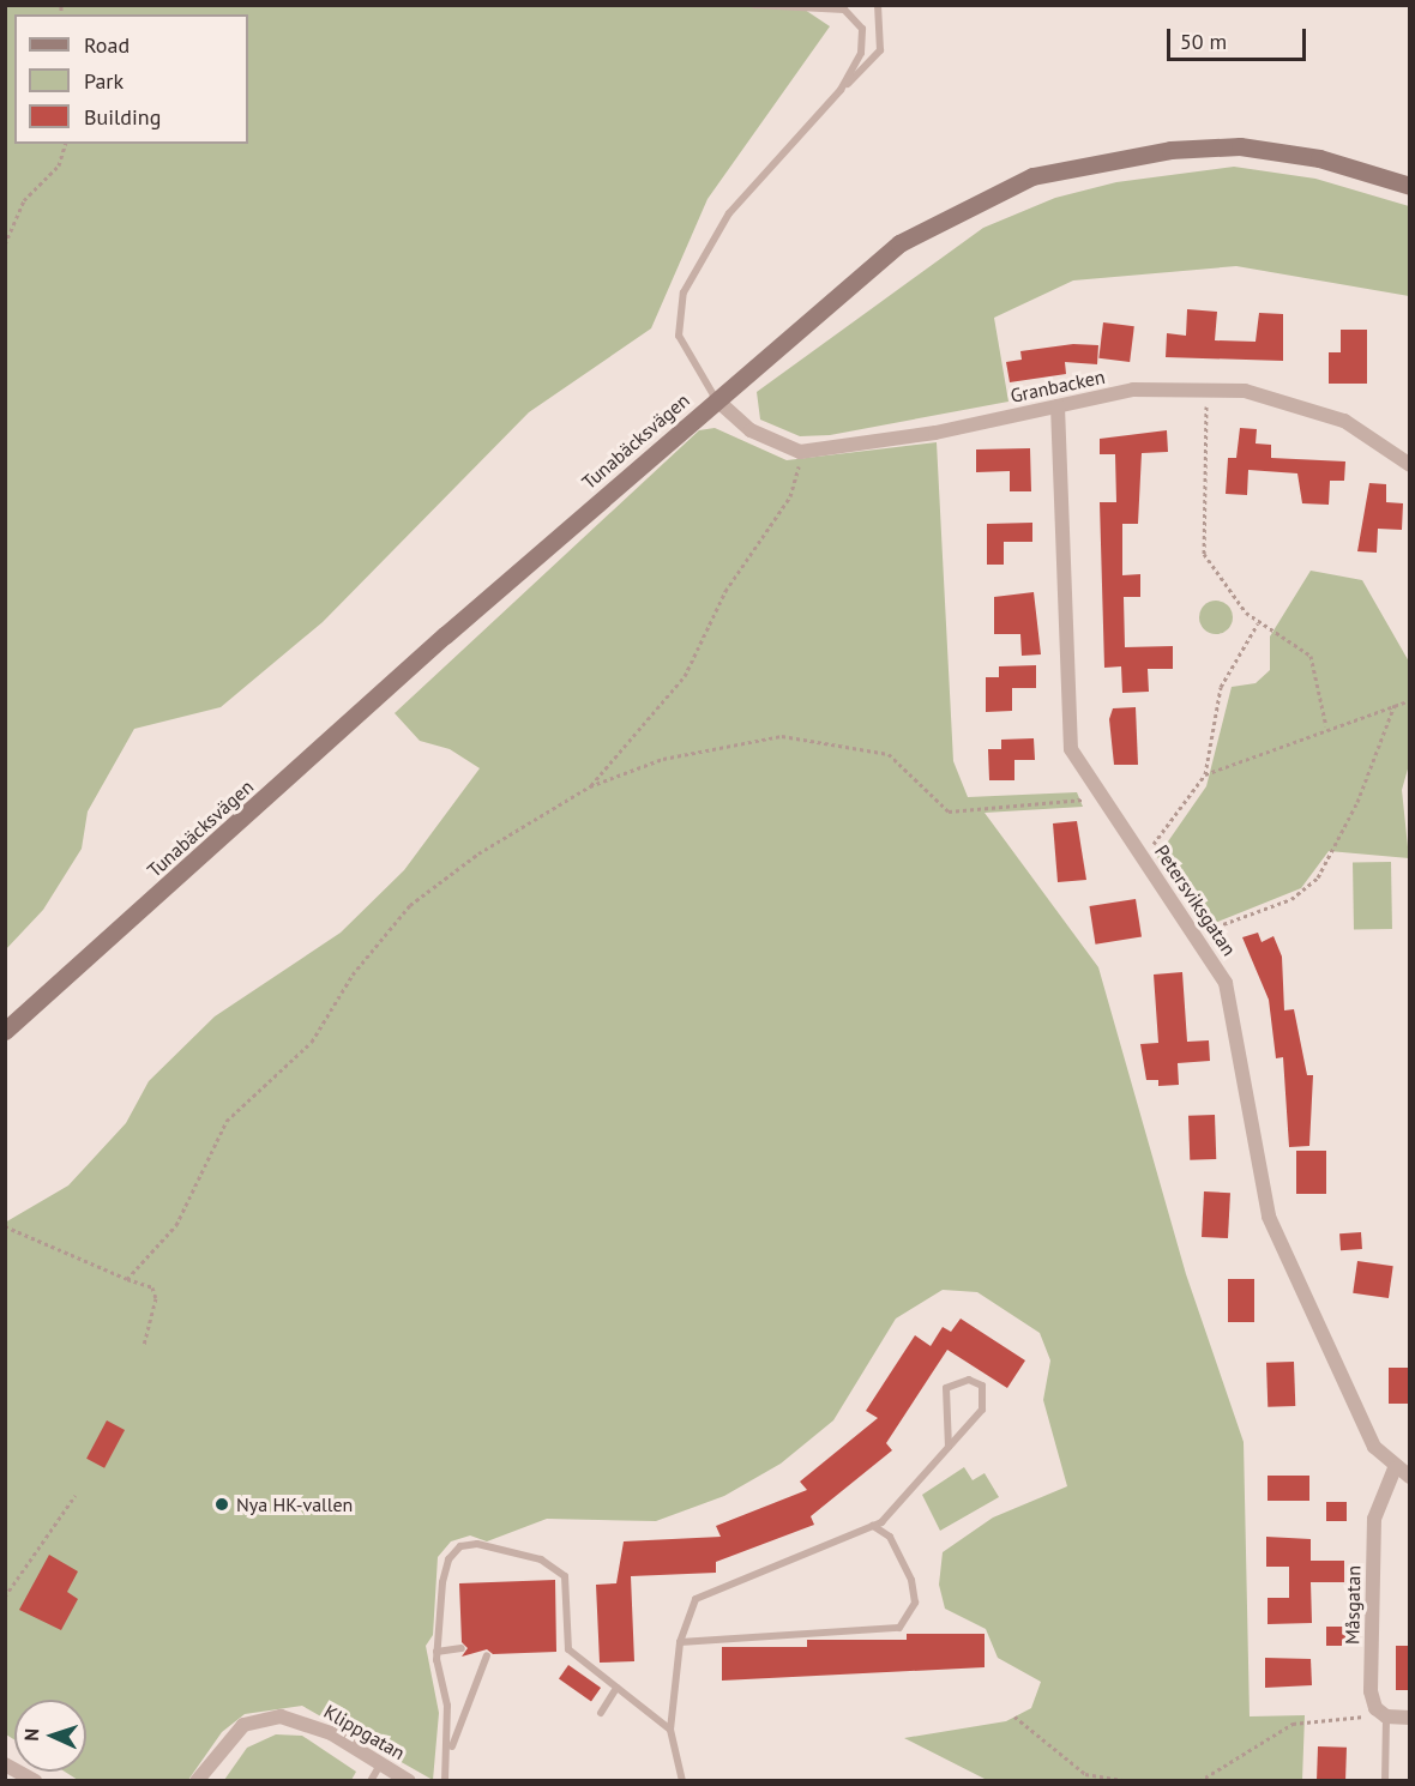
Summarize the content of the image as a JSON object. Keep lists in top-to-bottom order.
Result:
{
  "streets": {
    "street": [
      "Granbacken",
      "Tunabäcksvägen",
      "Petersviksgatan",
      "Måsgatan",
      "Klippgatan"
    ]
  },
  "crossings": [
    ["Granbacken", "Petersviksgatan"],
    ["Petersviksgatan", "Måsgatan"]
  ],
  "places": ["Nya HK-vallen"],
  "legend": ["Road", "Park", "Building"],
  "scale_bar": "50 m",
  "north": "left"
}
